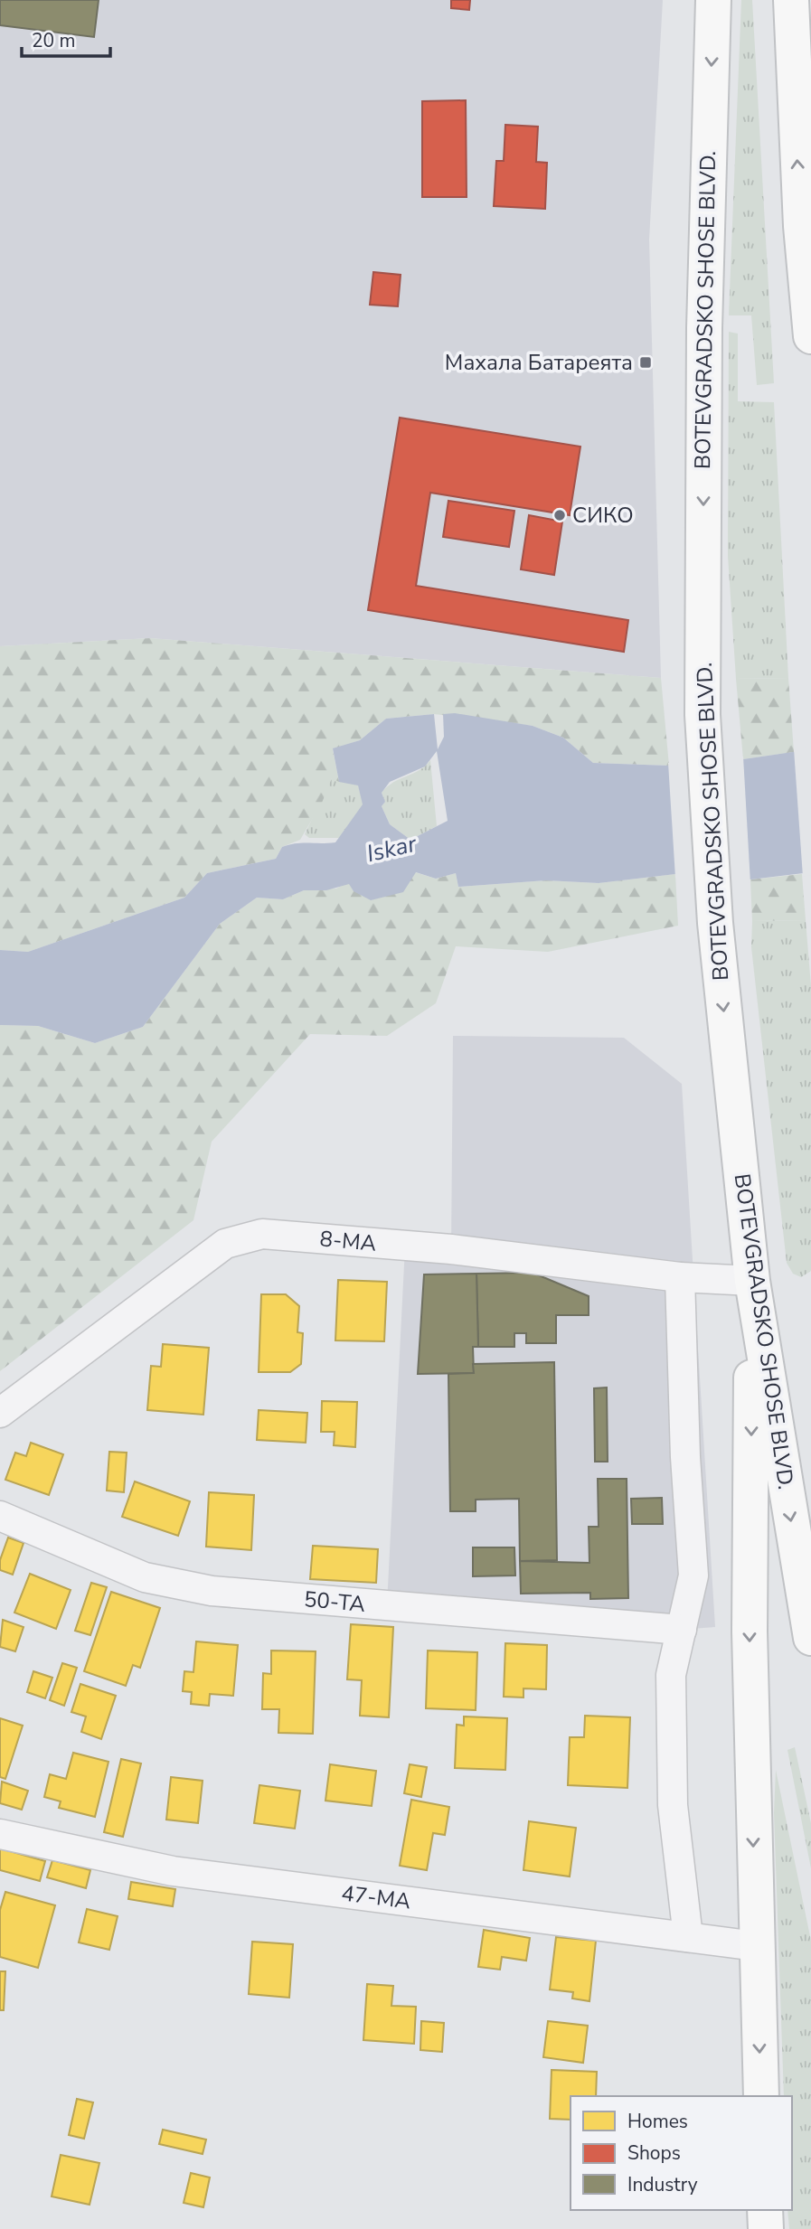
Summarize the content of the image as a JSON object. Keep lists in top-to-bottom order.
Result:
{
  "streets": {
    "main road": ["BOTEVGRADSKO SHOSE BLVD."],
    "street": ["8-МА", "50-ТА", "47-МА"]
  },
  "crossings": [
    ["BOTEVGRADSKO SHOSE BLVD.", "8-МА"]
  ],
  "water": ["Iskar"],
  "places": {
    "transit": ["Махала Батареята"],
    "other": ["СИКО"]
  },
  "legend": ["Homes", "Shops", "Industry"],
  "scale_bar": "20 m"
}
